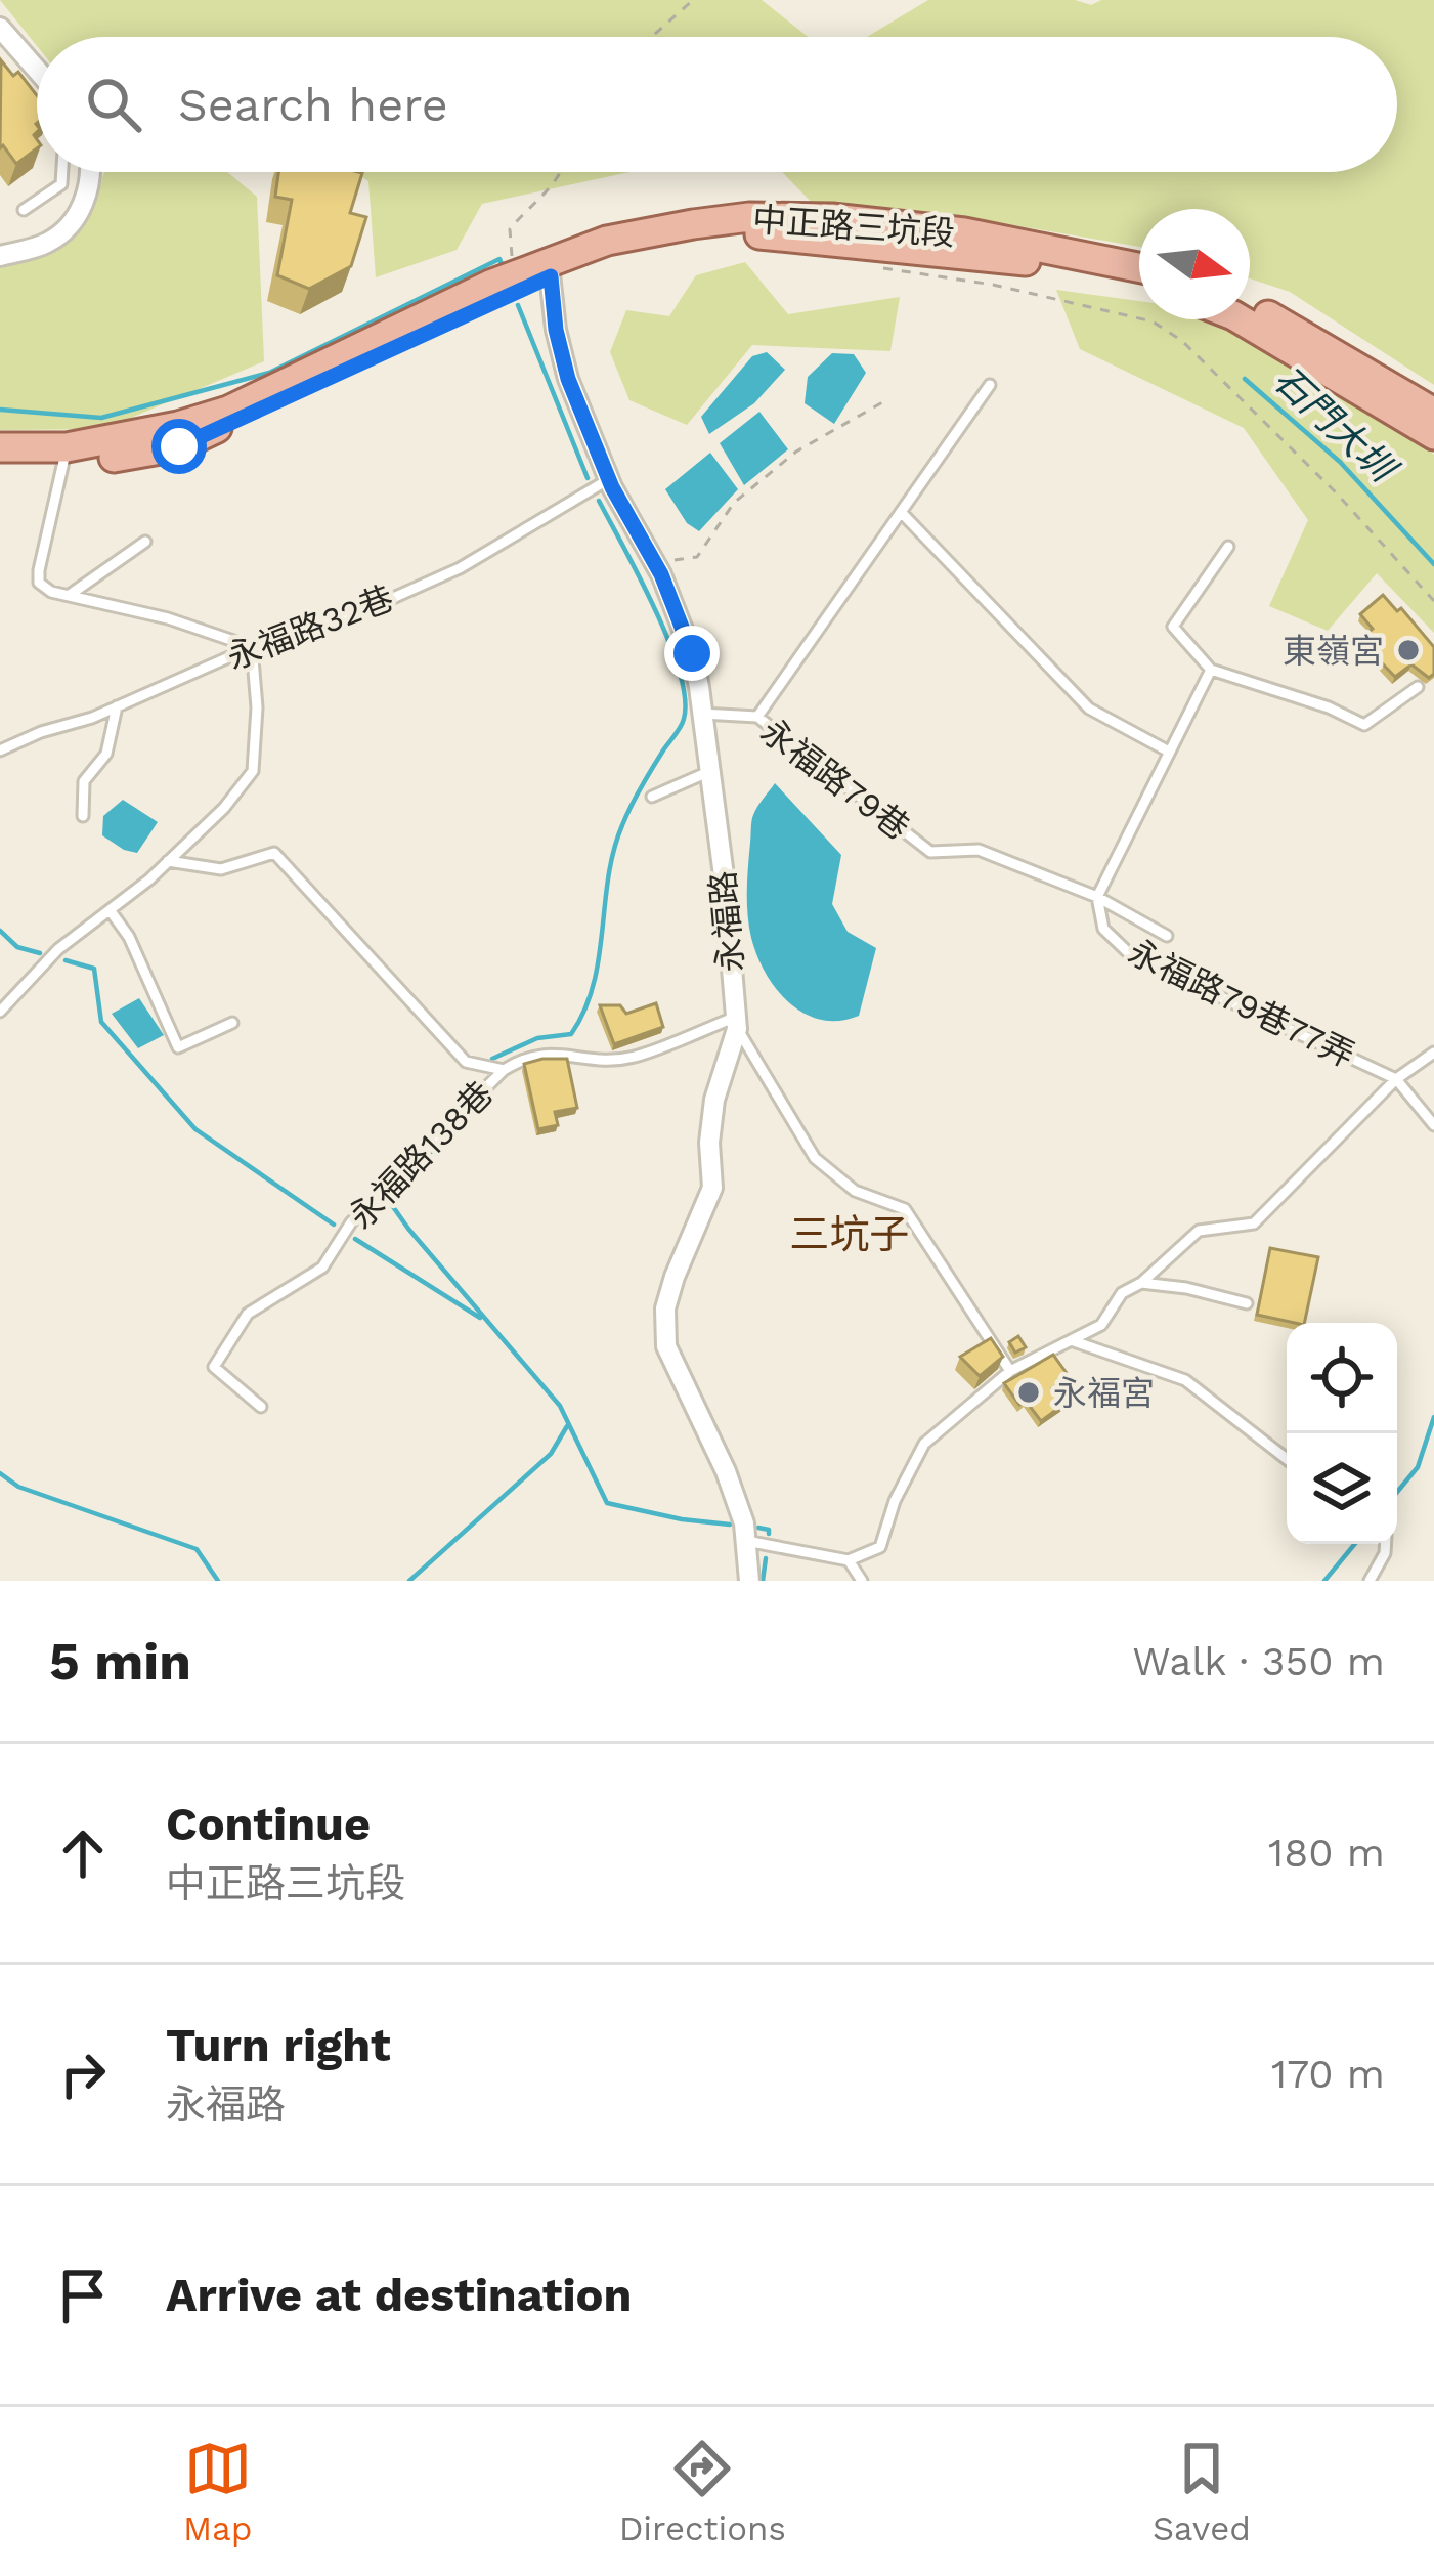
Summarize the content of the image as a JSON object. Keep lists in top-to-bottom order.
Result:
{
  "streets": {
    "main road": ["中正路三坑段"],
    "street": ["永福路"],
    "lane": [
      "永福路32巷",
      "永福路79巷",
      "永福路79巷77弄",
      "永福路138巷"
    ]
  },
  "crossings": [
    ["中正路三坑段", "永福路"],
    ["永福路32巷", "永福路"],
    ["永福路79巷", "永福路"],
    ["永福路79巷", "永福路79巷77弄"],
    ["永福路", "永福路138巷"]
  ],
  "districts": ["三坑子"],
  "water": ["石門大圳"],
  "places": ["東嶺宮", "永福宮"],
  "north": "right",
  "page": {
    "search": "Search here",
    "heading": ["5 min", "Walk · 350 m"],
    "list": [
      ["Continue", "中正路三坑段", "180 m"],
      ["Turn right", "永福路", "170 m"],
      "Arrive at destination"
    ],
    "nav": ["Map", "Directions", "Saved"]
  }
}
